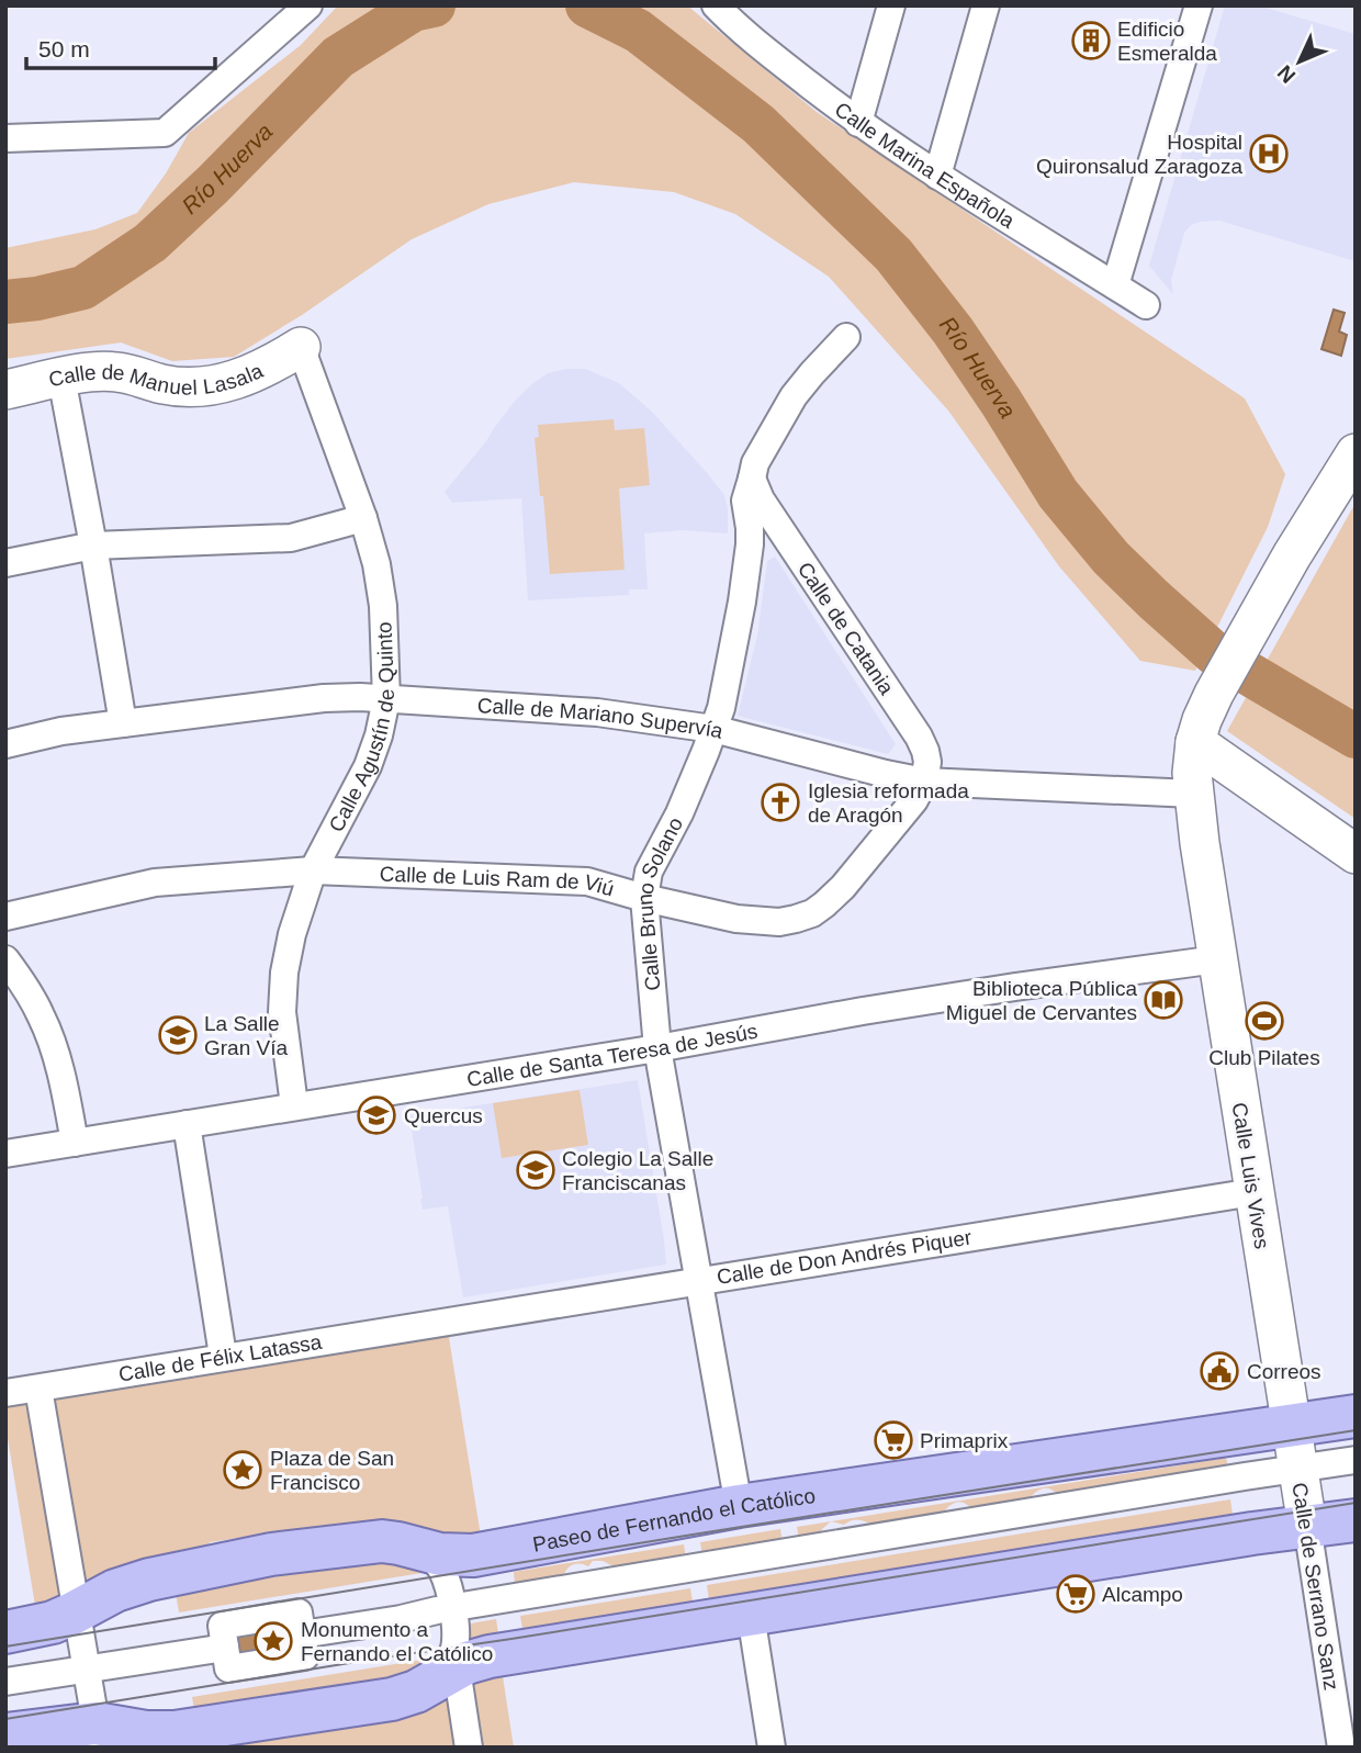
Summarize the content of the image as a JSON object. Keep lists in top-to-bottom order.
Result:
{
  "streets": {
    "main road": [
      "Calle de Manuel Lasala",
      "Calle Luis Vives",
      "Paseo de Fernando el Católico",
      "Calle de Serrano Sanz"
    ],
    "street": [
      "Calle Marina Española",
      "Calle de Catania",
      "Calle de Mariano Supervía",
      "Calle Agustín de Quinto",
      "Calle de Luis Ram de Viú",
      "Calle Bruno Solano",
      "Calle de Santa Teresa de Jesús",
      "Calle de Don Andrés Piquer",
      "Calle de Félix Latassa"
    ]
  },
  "crossings": [
    ["Calle de Manuel Lasala", "Calle Agustín de Quinto"],
    ["Calle de Catania", "Calle de Mariano Supervía"],
    ["Calle de Catania", "Calle de Luis Ram de Viú"],
    ["Calle de Catania", "Calle Bruno Solano"],
    ["Calle de Mariano Supervía", "Calle Agustín de Quinto"],
    ["Calle de Mariano Supervía", "Calle de Luis Ram de Viú"],
    ["Calle de Mariano Supervía", "Calle Bruno Solano"],
    ["Calle de Mariano Supervía", "Calle Luis Vives"],
    ["Calle Agustín de Quinto", "Calle de Luis Ram de Viú"],
    ["Calle Agustín de Quinto", "Calle de Santa Teresa de Jesús"],
    ["Calle de Luis Ram de Viú", "Calle Bruno Solano"],
    ["Calle Bruno Solano", "Calle de Santa Teresa de Jesús"],
    ["Calle Bruno Solano", "Calle de Don Andrés Piquer"],
    ["Calle Bruno Solano", "Paseo de Fernando el Católico"],
    ["Calle de Santa Teresa de Jesús", "Calle Luis Vives"],
    ["Calle Luis Vives", "Calle de Don Andrés Piquer"],
    ["Calle Luis Vives", "Paseo de Fernando el Católico"],
    ["Calle Luis Vives", "Calle de Serrano Sanz"],
    ["Calle de Don Andrés Piquer", "Calle de Félix Latassa"],
    ["Paseo de Fernando el Católico", "Calle de Serrano Sanz"]
  ],
  "water": ["Río Huerva"],
  "places": {
    "building": ["Edificio Esmeralda"],
    "hospital": ["Hospital Quironsalud Zaragoza"],
    "church": ["Iglesia reformada de Aragón"],
    "library": ["Biblioteca Pública Miguel de Cervantes"],
    "sports": ["Club Pilates"],
    "school or university": ["La Salle Gran Vía", "Quercus", "Colegio La Salle Franciscanas"],
    "public building": ["Correos"],
    "supermarket": ["Primaprix", "Alcampo"],
    "place": ["Plaza de San Francisco", "Monumento a Fernando el Católico"]
  },
  "scale_bar": "50 m",
  "north": "bottom left"
}
